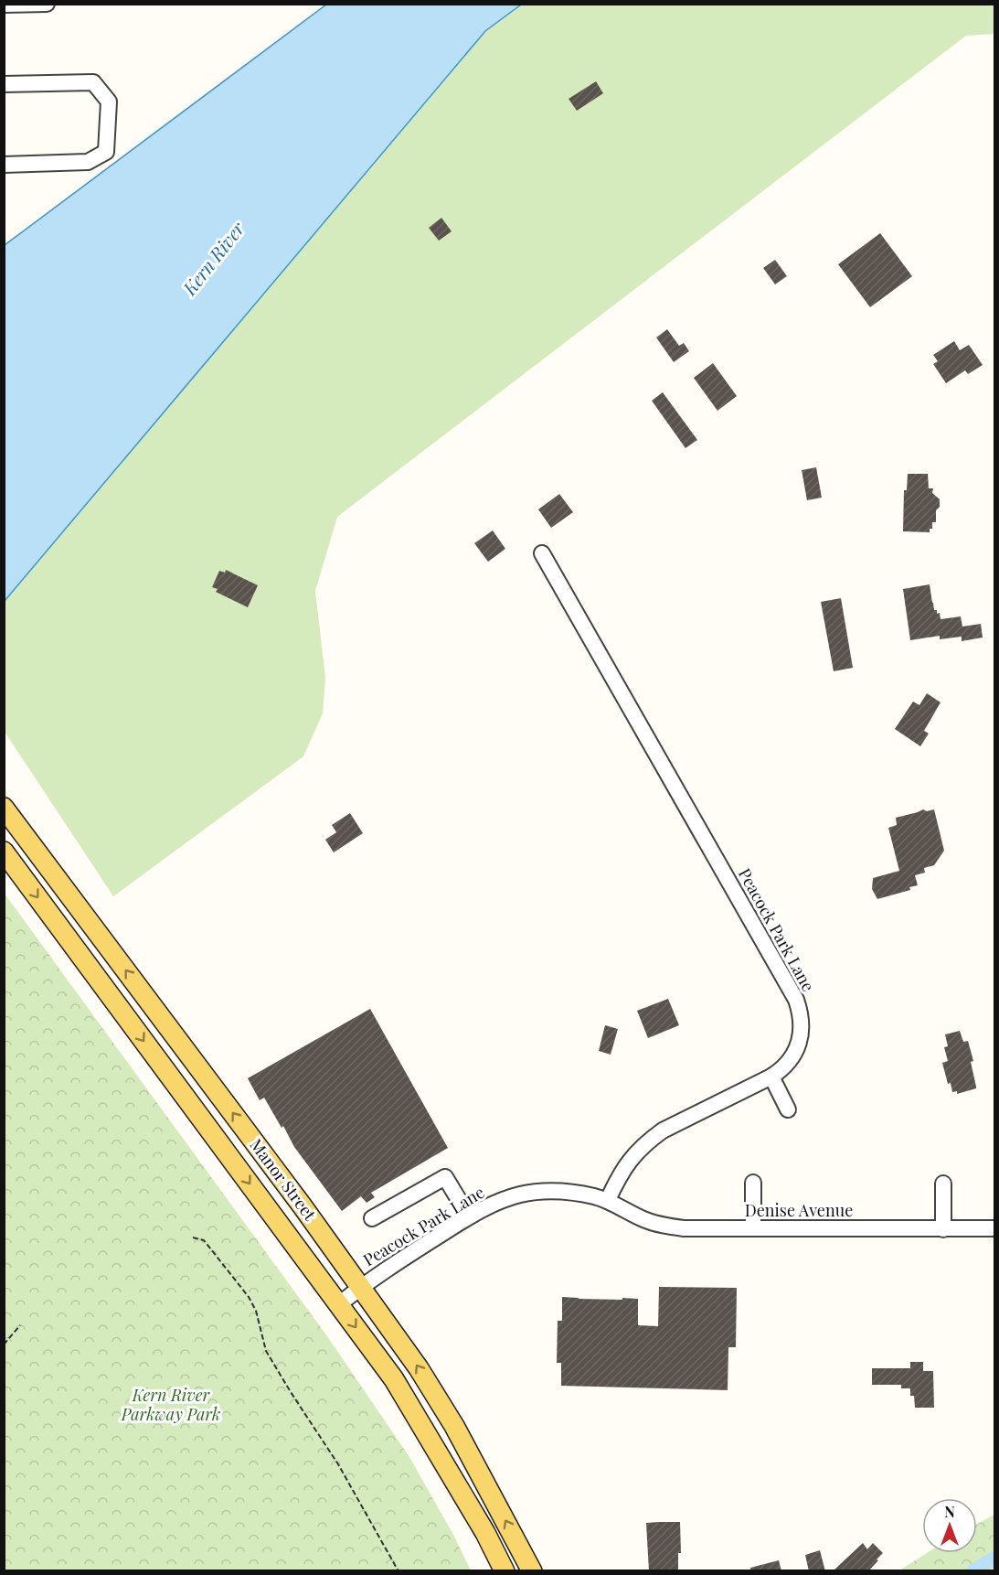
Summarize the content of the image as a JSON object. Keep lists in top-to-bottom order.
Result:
{
  "streets": {
    "main road": ["Manor Street"],
    "street": ["Peacock Park Lane", "Denise Avenue"]
  },
  "crossings": [
    ["Peacock Park Lane", "Manor Street"],
    ["Peacock Park Lane", "Denise Avenue"]
  ],
  "water": ["Kern River"],
  "parks": ["Kern River Parkway Park"],
  "north": "top"
}
